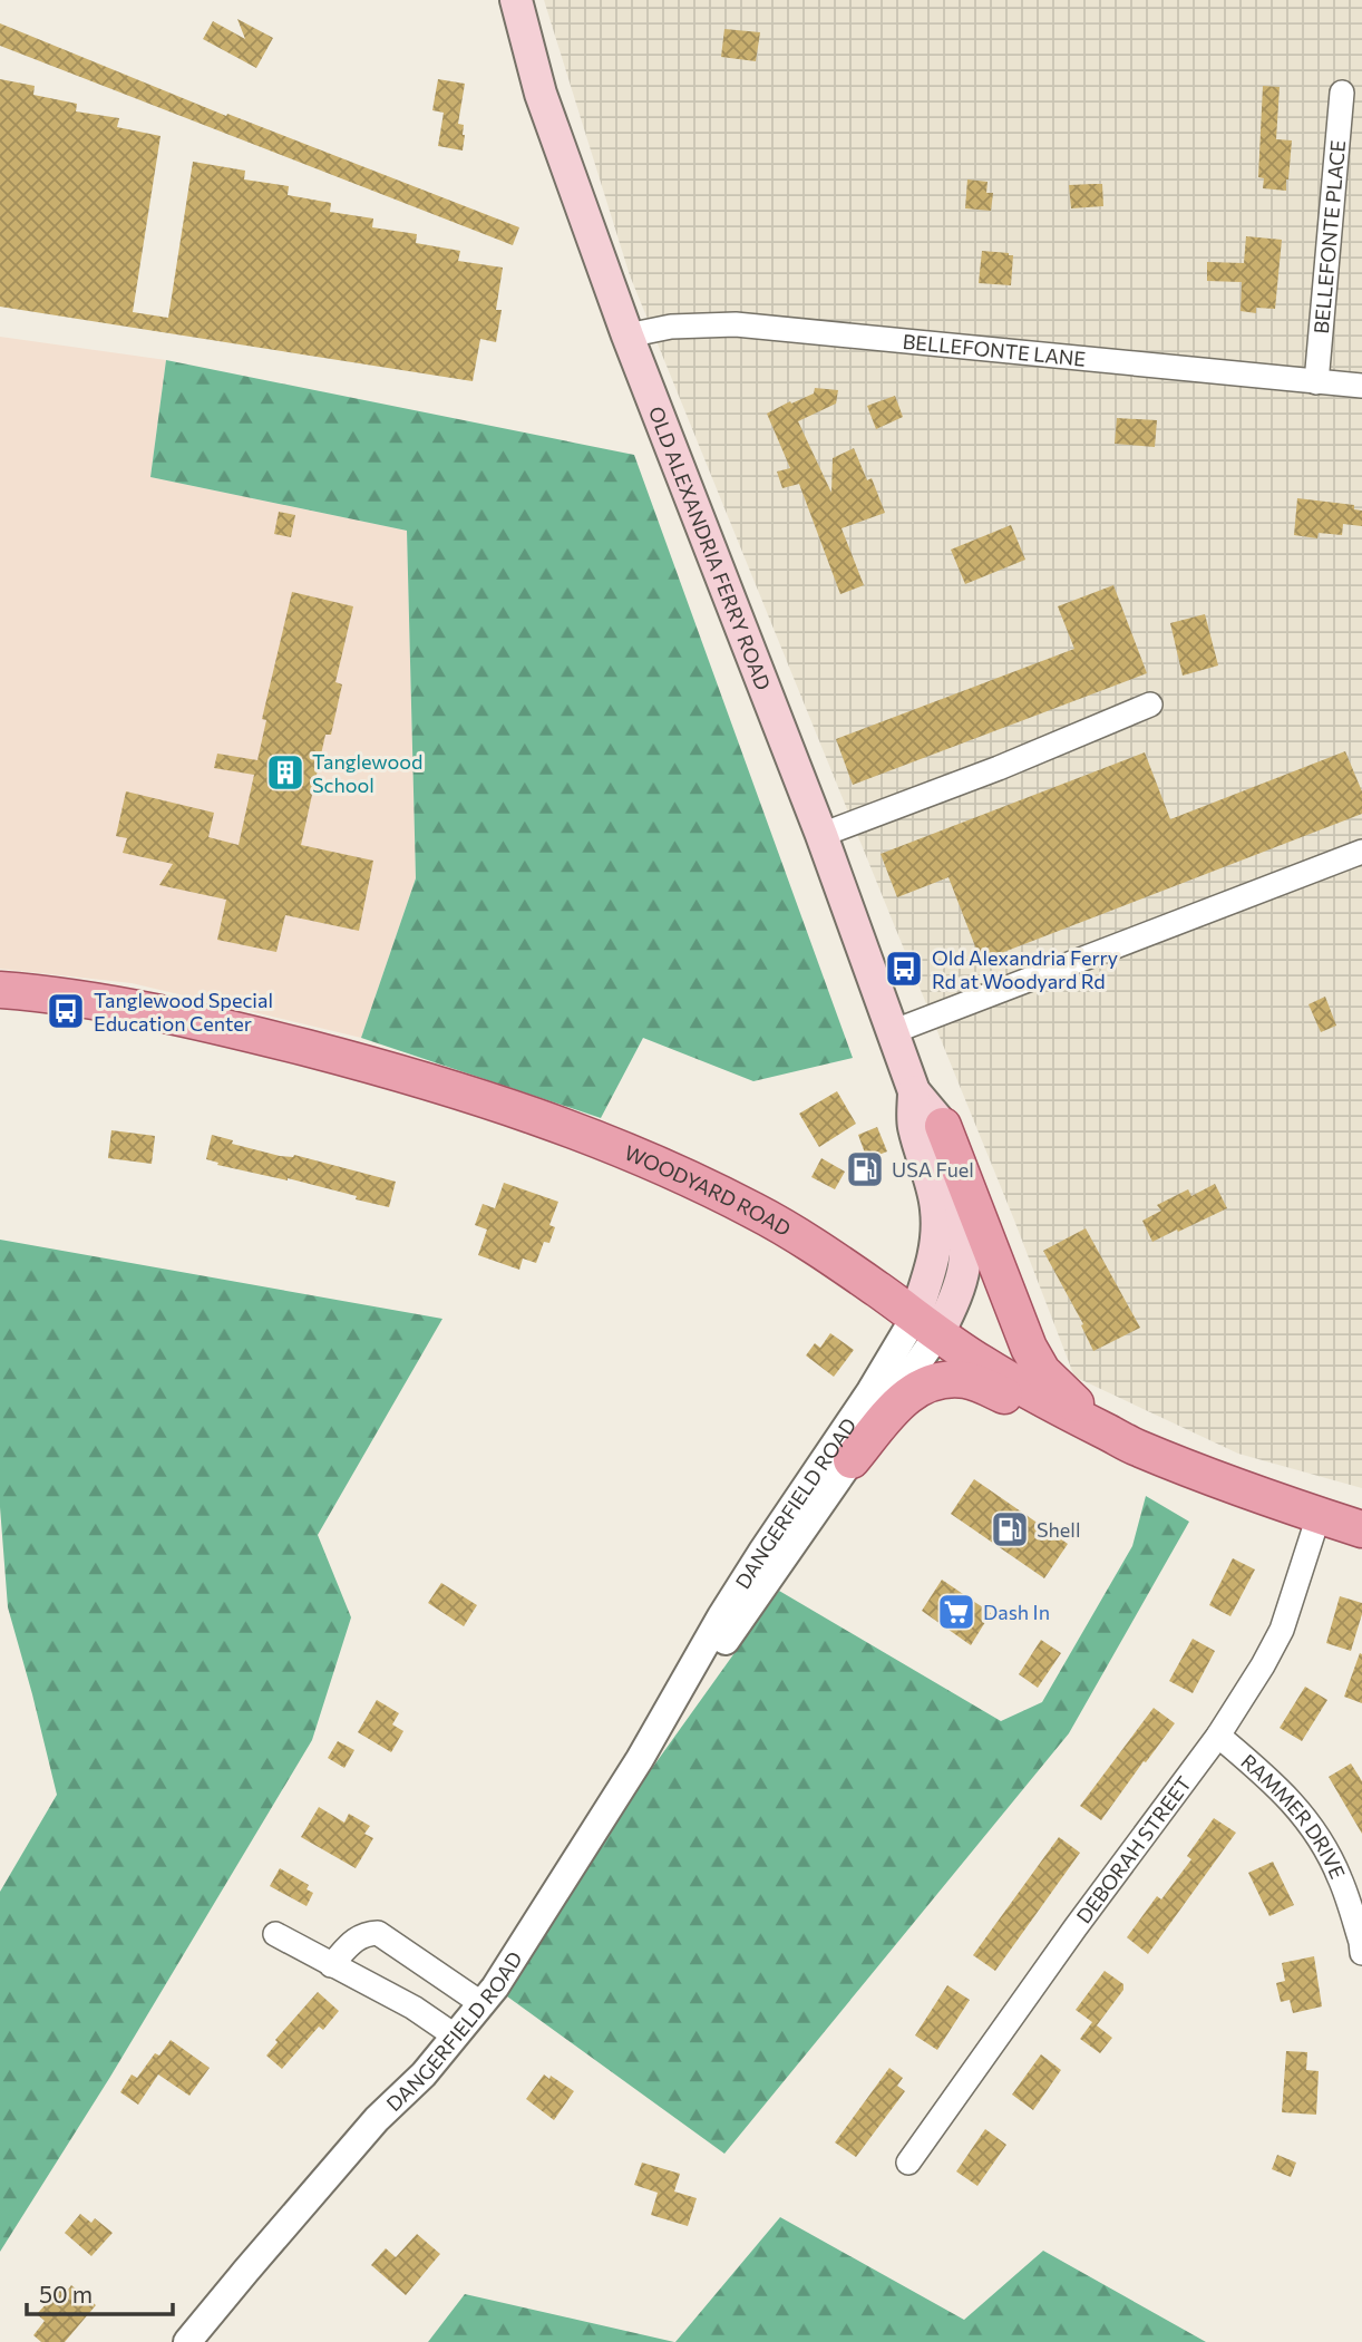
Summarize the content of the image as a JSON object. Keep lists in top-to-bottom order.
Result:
{
  "streets": {
    "main road": ["OLD ALEXANDRIA FERRY ROAD", "WOODYARD ROAD"],
    "street": [
      "BELLEFONTE PLACE",
      "BELLEFONTE LANE",
      "DANGERFIELD ROAD",
      "RAMMER DRIVE",
      "DEBORAH STREET"
    ]
  },
  "crossings": [
    ["BELLEFONTE PLACE", "BELLEFONTE LANE"],
    ["BELLEFONTE LANE", "OLD ALEXANDRIA FERRY ROAD"],
    ["OLD ALEXANDRIA FERRY ROAD", "WOODYARD ROAD"],
    ["OLD ALEXANDRIA FERRY ROAD", "DANGERFIELD ROAD"],
    ["WOODYARD ROAD", "DANGERFIELD ROAD"],
    ["WOODYARD ROAD", "DEBORAH STREET"],
    ["RAMMER DRIVE", "DEBORAH STREET"]
  ],
  "places": {
    "building": ["Tanglewood School"],
    "bus stop": ["Old Alexandria Ferry Rd at Woodyard Rd", "Tanglewood Special Education Center"],
    "fuel station": ["USA Fuel", "Shell"],
    "supermarket": ["Dash In"]
  },
  "scale_bar": "50 m"
}
